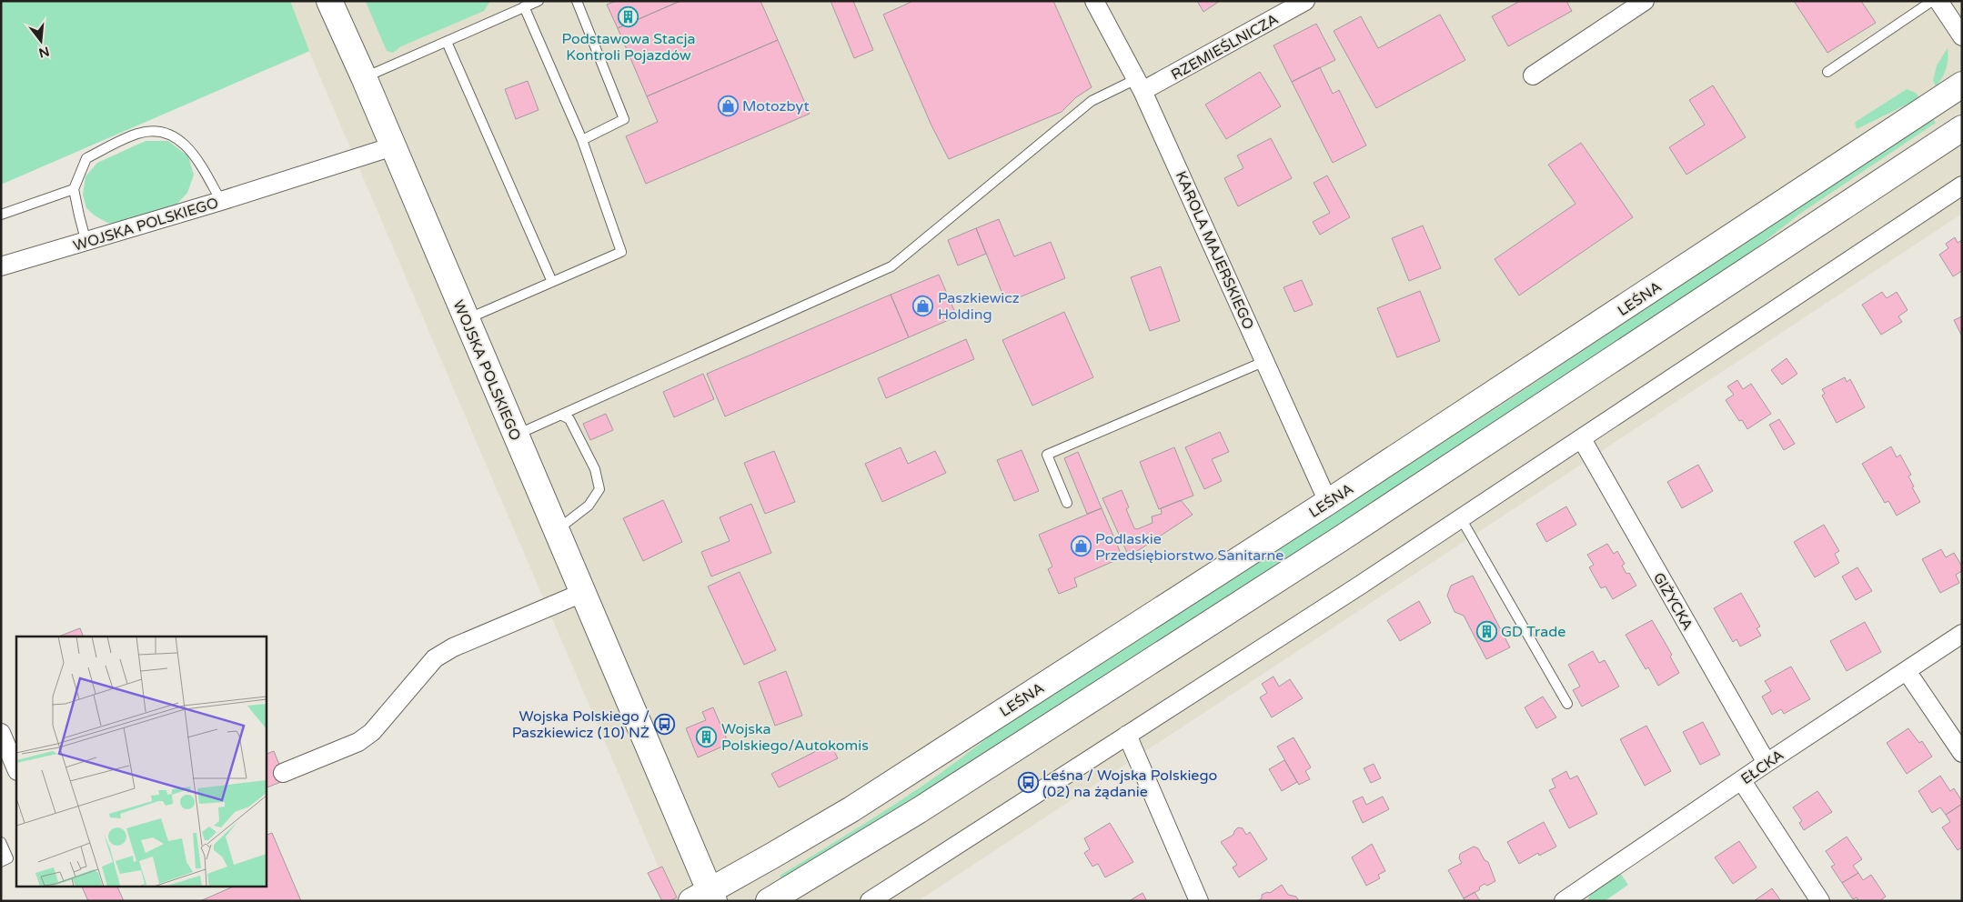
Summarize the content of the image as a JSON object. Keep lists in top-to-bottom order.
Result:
{
  "streets": {
    "main road": ["WOJSKA POLSKIEGO", "LEŚNA"],
    "street": [
      "RZEMIEŚLNICZA",
      "KAROLA MAJERSKIEGO",
      "GIŻYCKA",
      "EŁCKA"
    ]
  },
  "crossings": [
    ["RZEMIEŚLNICZA", "KAROLA MAJERSKIEGO"],
    ["WOJSKA POLSKIEGO", "LEŚNA"],
    ["KAROLA MAJERSKIEGO", "LEŚNA"],
    ["GIŻYCKA", "EŁCKA"]
  ],
  "places": {
    "building": ["Podstawowa Stacja Kontroli Pojazdów", "GD Trade", "Wojska Polskiego/Autokomis"],
    "shop": ["Motozbyt", "Paszkiewicz Holding", "Podlaskie Przedsiębiorstwo Sanitarne"],
    "bus stop": ["Wojska Polskiego / Paszkiewicz (10) NŻ", "Leśna / Wojska Polskiego (02) na żądanie"]
  },
  "north": "bottom"
}
